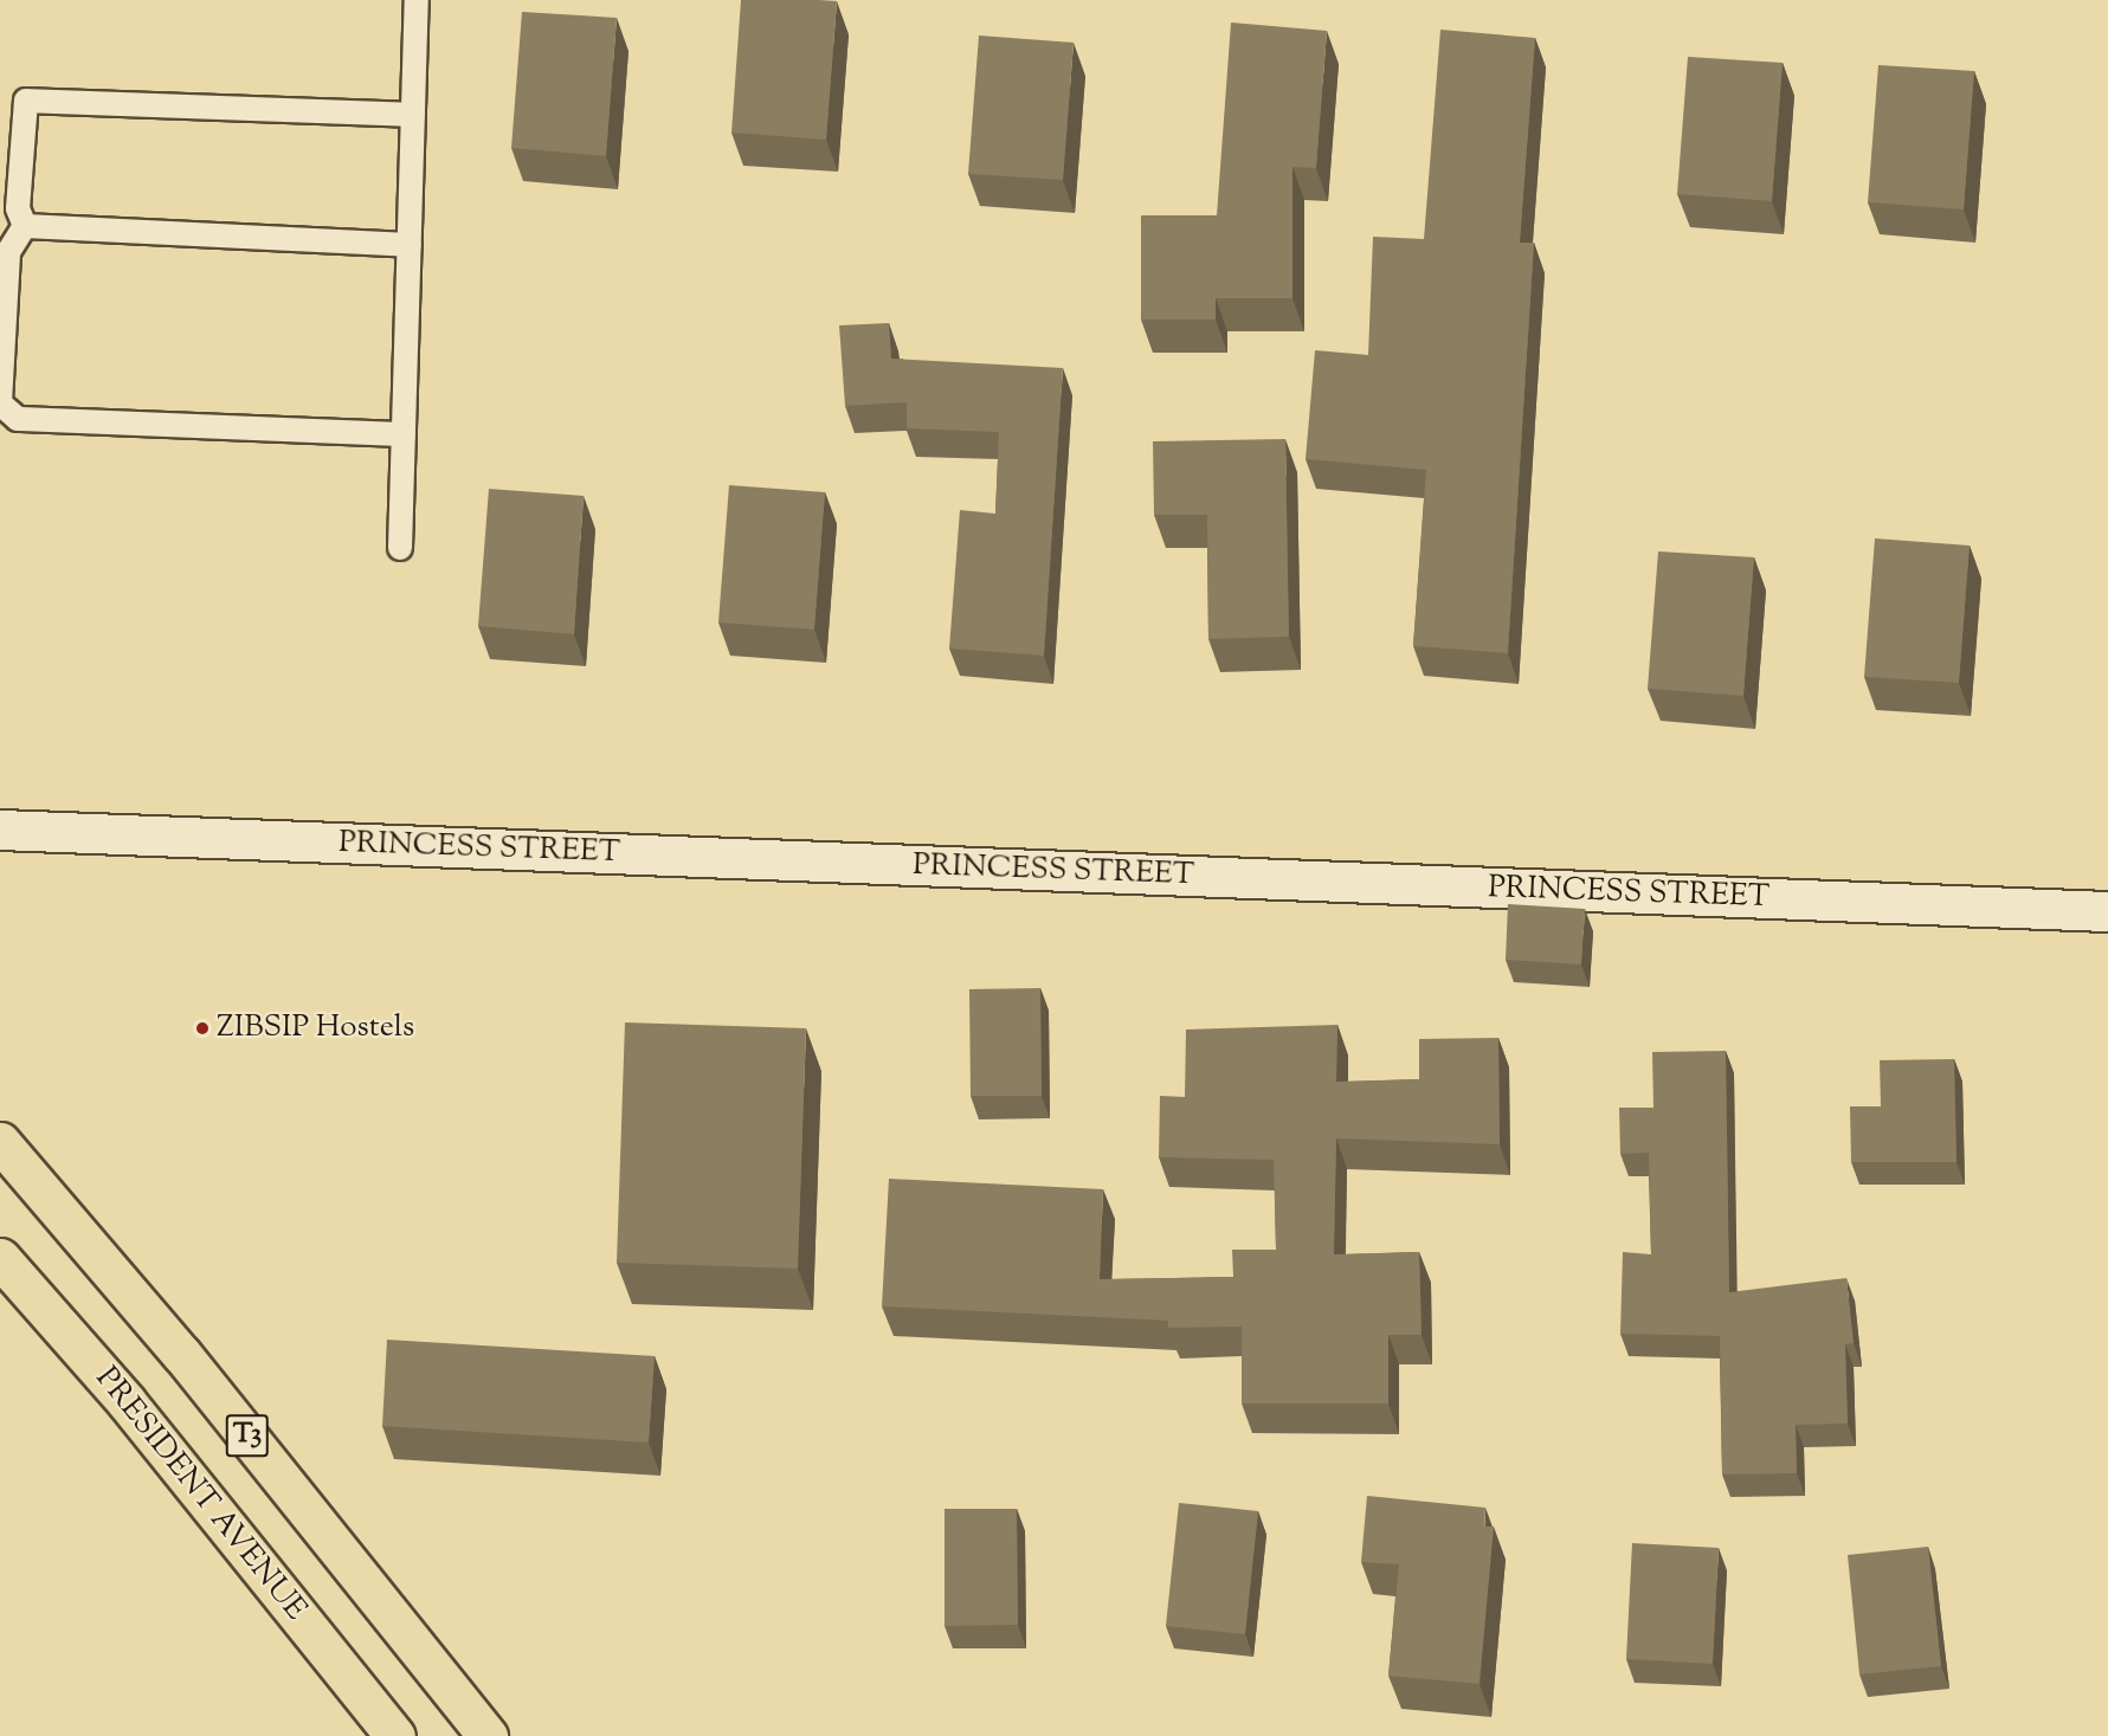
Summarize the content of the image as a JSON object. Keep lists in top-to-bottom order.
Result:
{
  "streets": {
    "highway": ["T3", "PRESIDENT AVENUE"],
    "street": ["PRINCESS STREET"]
  },
  "places": ["ZIBSIP Hostels"]
}
